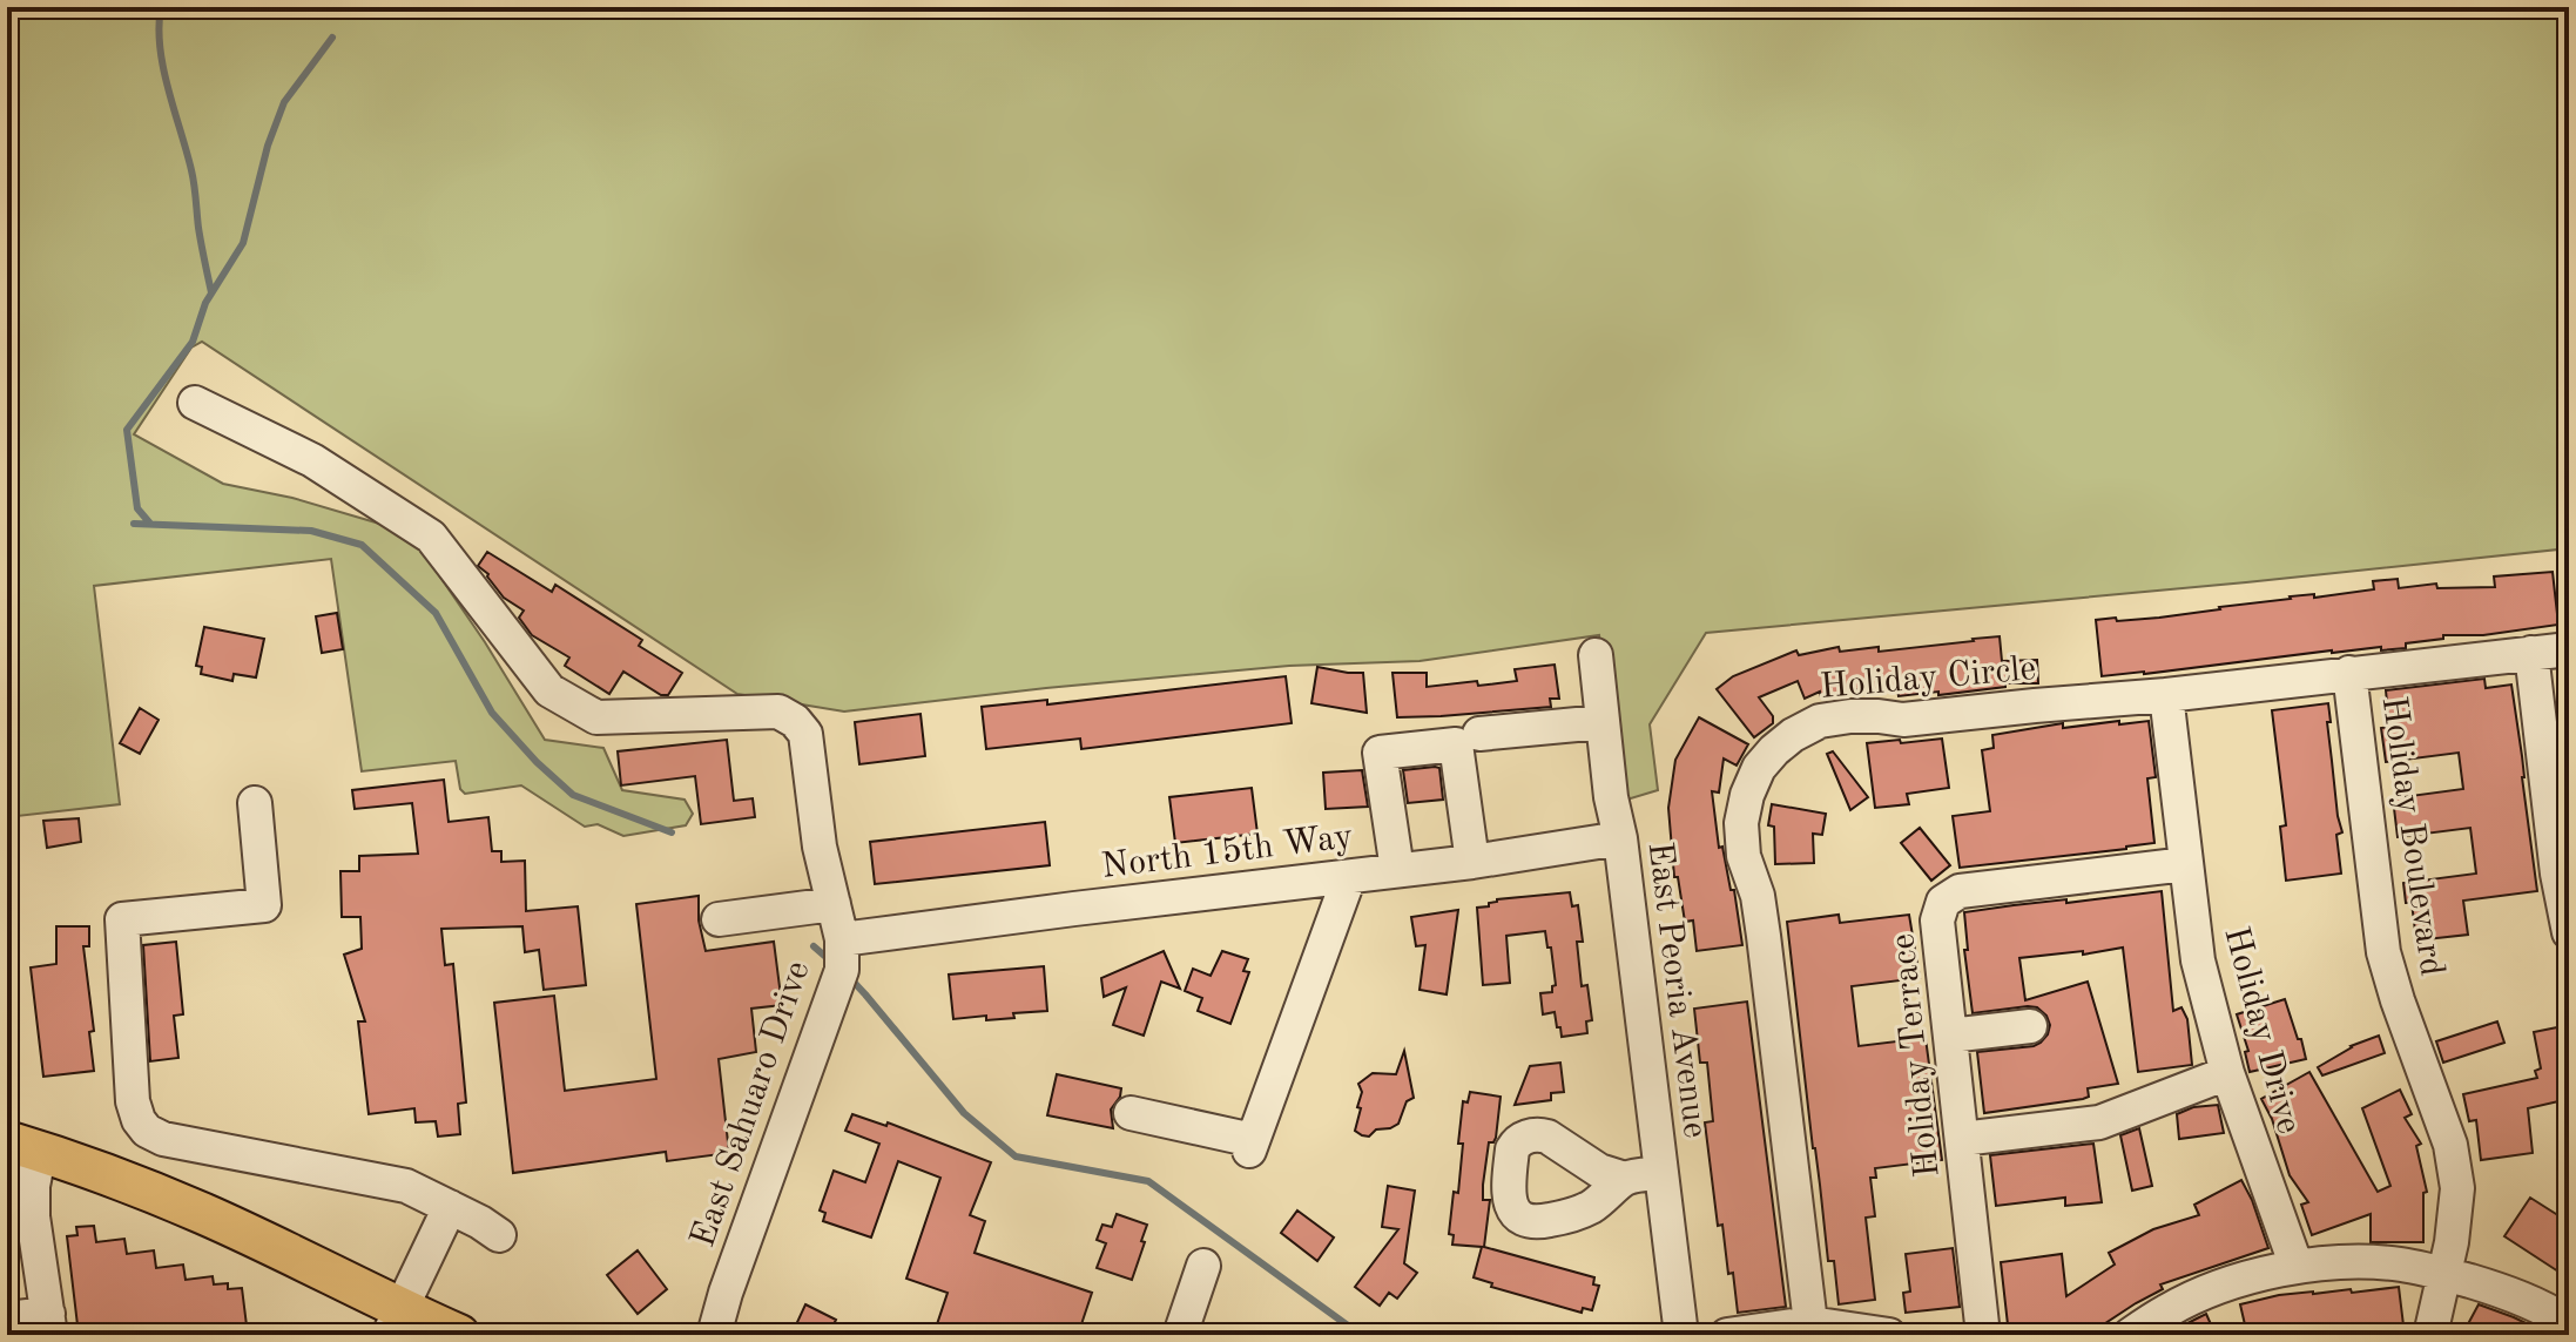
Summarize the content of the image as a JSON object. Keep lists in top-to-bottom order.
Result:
{
  "streets": {
    "street": [
      "Holiday Circle",
      "Holiday Boulevard",
      "North 15th Way",
      "East Peoria Avenue",
      "Holiday Drive",
      "Holiday Terrace",
      "East Sahuaro Drive"
    ]
  },
  "crossings": [
    ["Holiday Circle", "Holiday Boulevard"],
    ["Holiday Circle", "Holiday Drive"],
    ["North 15th Way", "East Peoria Avenue"],
    ["North 15th Way", "East Sahuaro Drive"],
    ["Holiday Drive", "Holiday Terrace"]
  ]
}
